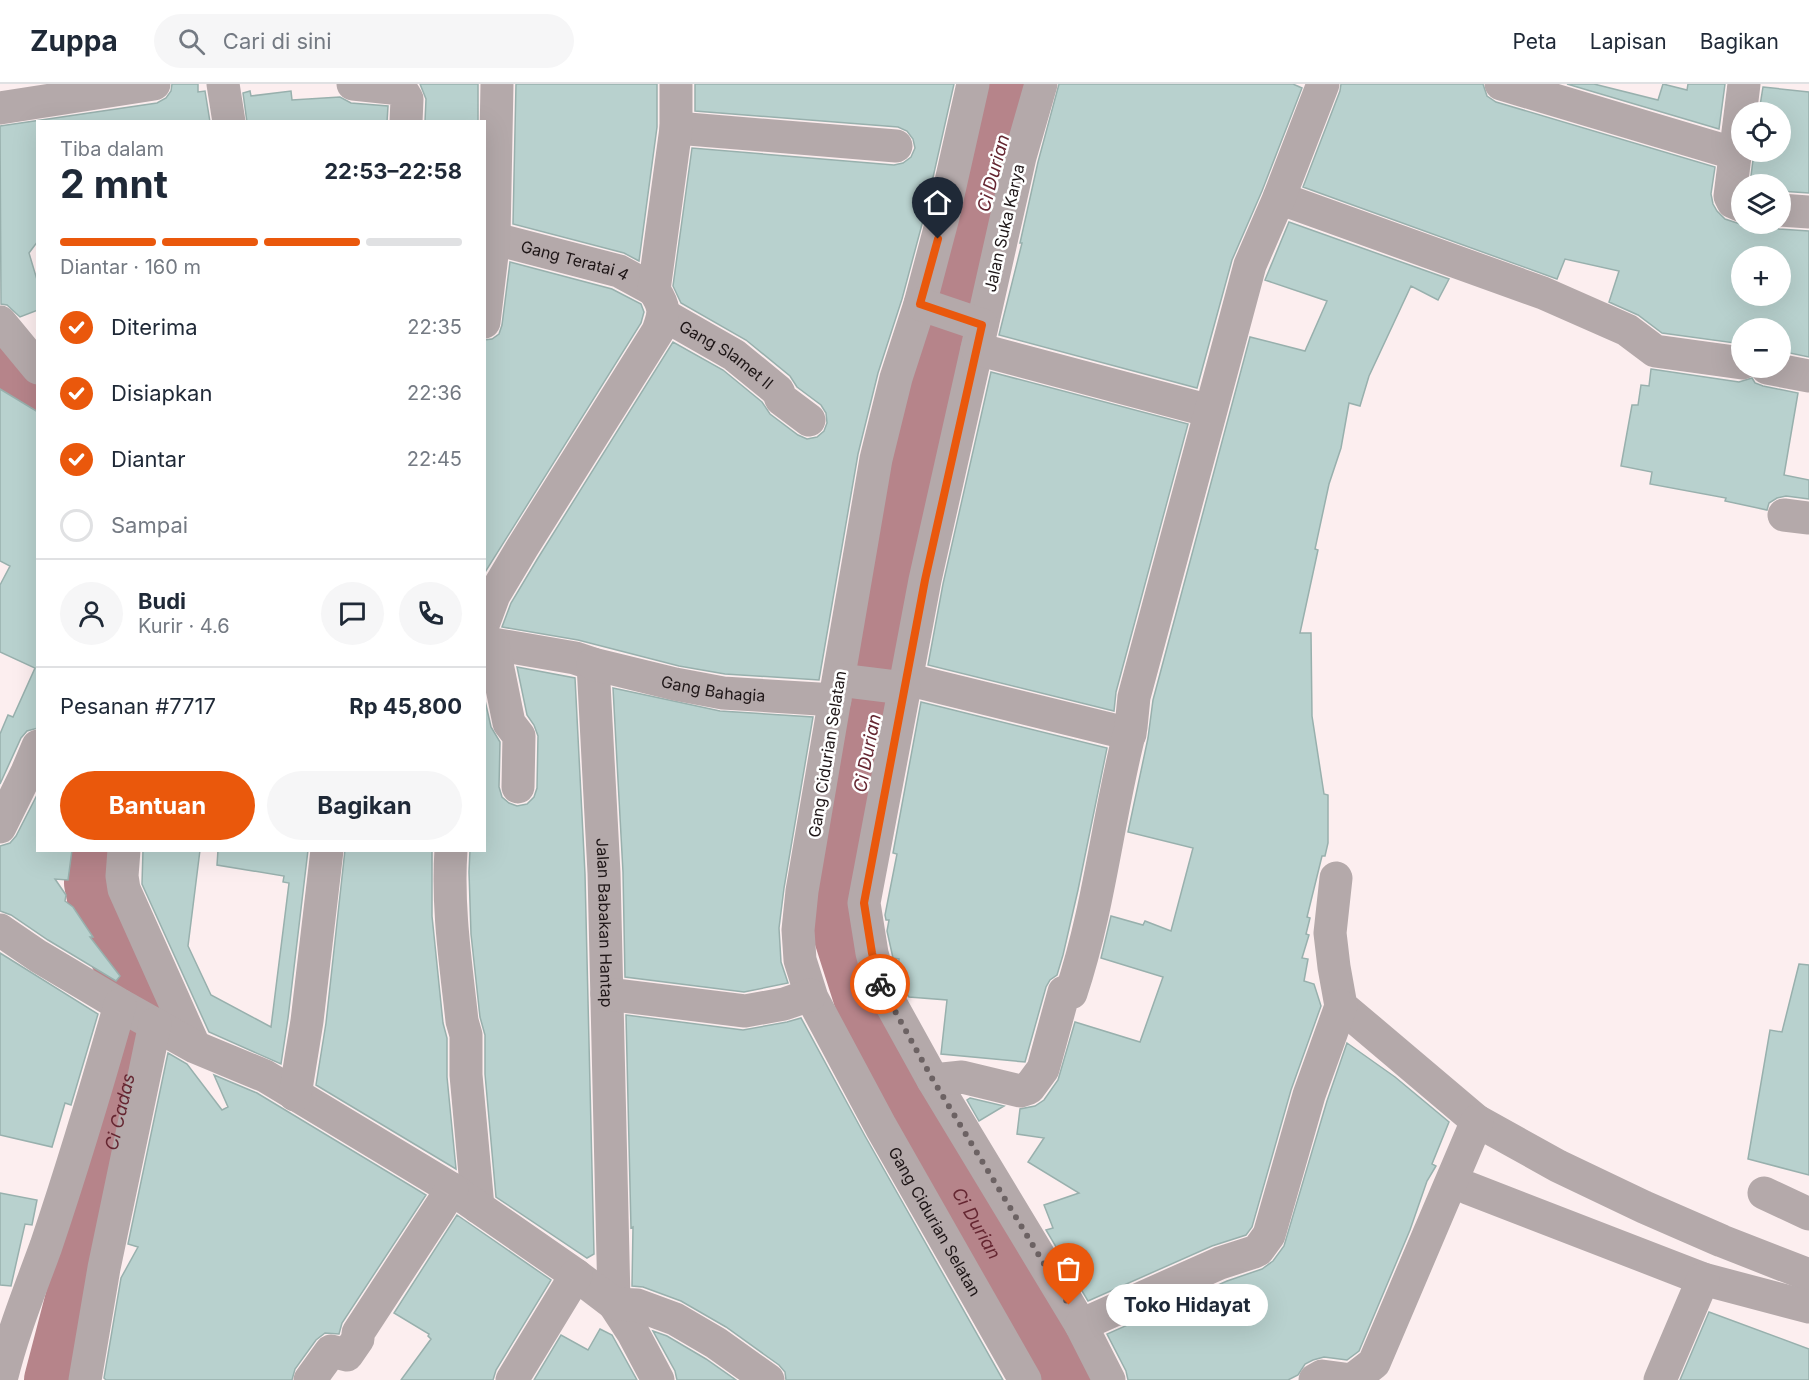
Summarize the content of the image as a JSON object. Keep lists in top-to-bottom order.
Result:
{
  "streets": {
    "street": [
      "Jalan Suka Karya",
      "Gang Teratai 4",
      "Gang Slamet II",
      "Gang Bahagia",
      "Gang Cidurian Selatan",
      "Jalan Babakan Hantap"
    ]
  },
  "crossings": [
    ["Jalan Suka Karya", "Gang Bahagia"],
    ["Gang Teratai 4", "Gang Slamet II"],
    ["Gang Bahagia", "Gang Cidurian Selatan"],
    ["Gang Bahagia", "Jalan Babakan Hantap"]
  ],
  "water": ["Ci Durian", "Ci Cadas"],
  "places": ["Toko Hidayat"],
  "page": {
    "header": "Zuppa",
    "search": "Cari di sini",
    "nav": ["Peta", "Lapisan", "Bagikan"],
    "map_buttons": ["+", "−"],
    "heading": ["2 mnt", "Tiba dalam", "22:53–22:58"],
    "panel": [
      "Budi",
      "Kurir · 4.6",
      "Pesanan #7717",
      "Rp 45,800"
    ],
    "bar": "Diantar · 160 m",
    "list": [
      ["Diterima", "22:35"],
      ["Disiapkan", "22:36"],
      ["Diantar", "22:45"],
      "Sampai"
    ],
    "buttons": ["Bantuan", "Bagikan"],
    "bubble": "Toko Hidayat"
  }
}
